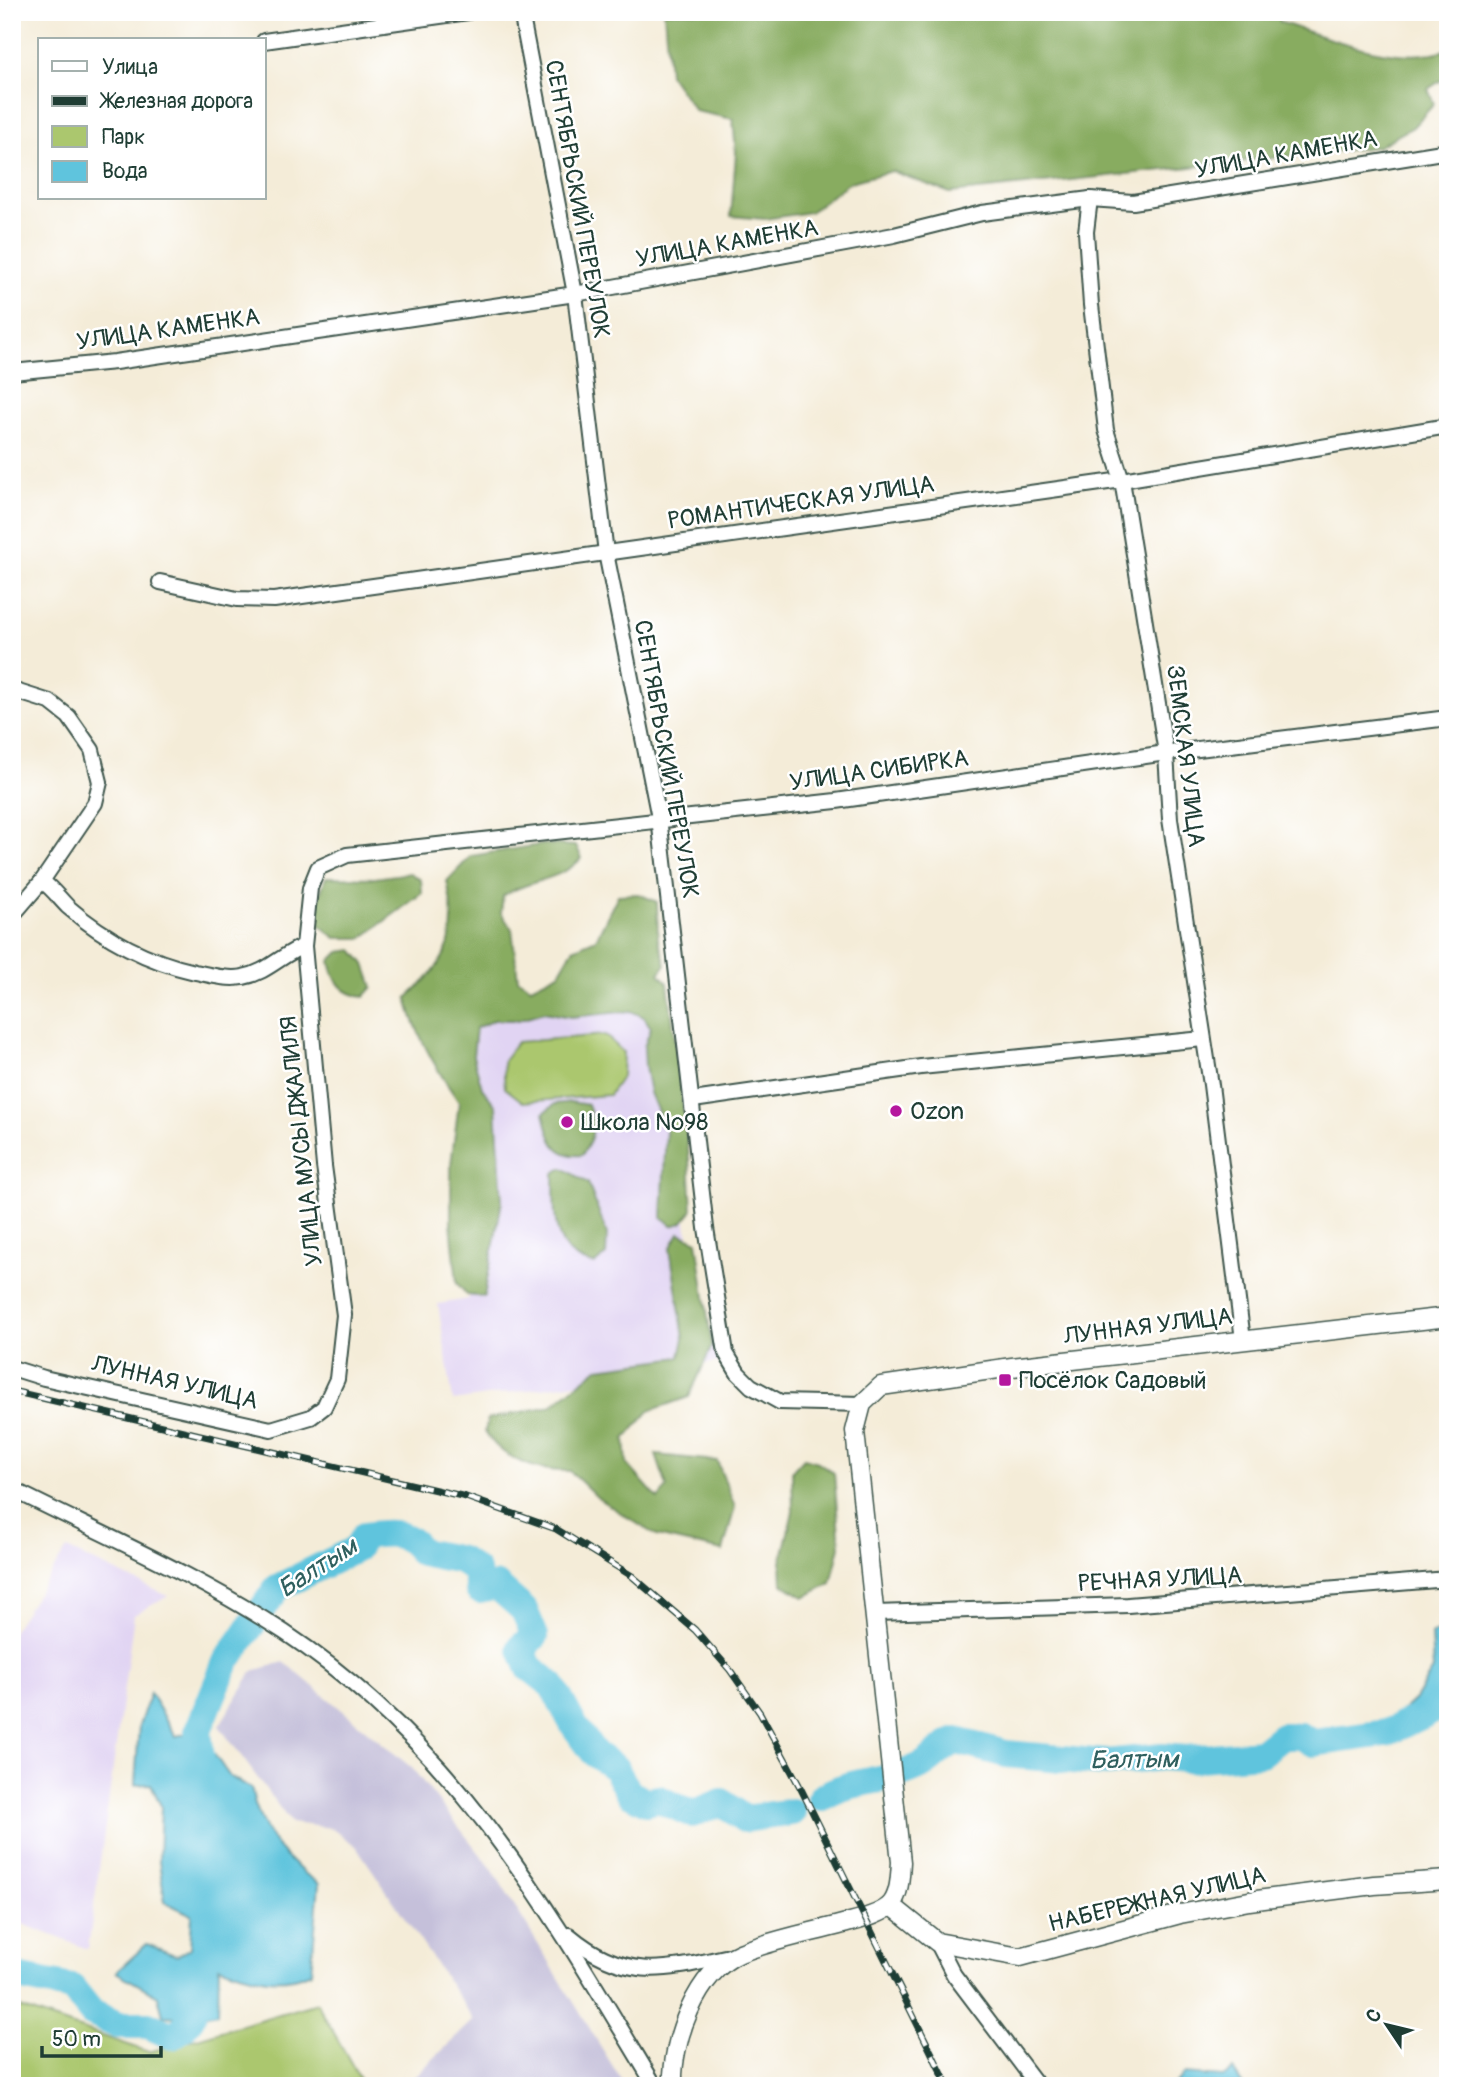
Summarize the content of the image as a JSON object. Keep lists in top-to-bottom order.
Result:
{
  "streets": {
    "street": [
      "УЛИЦА КАМЕНКА",
      "СЕНТЯБРЬСКИЙ ПЕРЕУЛОК",
      "РОМАНТИЧЕСКАЯ УЛИЦА",
      "ЗЕМСКАЯ УЛИЦА",
      "УЛИЦА СИБИРКА",
      "УЛИЦА МУСЫ ДЖАЛИЛЯ",
      "ЛУННАЯ УЛИЦА",
      "РЕЧНАЯ УЛИЦА",
      "НАБЕРЕЖНАЯ УЛИЦА"
    ]
  },
  "crossings": [
    ["УЛИЦА КАМЕНКА", "СЕНТЯБРЬСКИЙ ПЕРЕУЛОК"],
    ["УЛИЦА КАМЕНКА", "ЗЕМСКАЯ УЛИЦА"],
    ["СЕНТЯБРЬСКИЙ ПЕРЕУЛОК", "РОМАНТИЧЕСКАЯ УЛИЦА"],
    ["СЕНТЯБРЬСКИЙ ПЕРЕУЛОК", "УЛИЦА СИБИРКА"],
    ["СЕНТЯБРЬСКИЙ ПЕРЕУЛОК", "ЛУННАЯ УЛИЦА"],
    ["РОМАНТИЧЕСКАЯ УЛИЦА", "ЗЕМСКАЯ УЛИЦА"],
    ["ЗЕМСКАЯ УЛИЦА", "УЛИЦА СИБИРКА"],
    ["ЗЕМСКАЯ УЛИЦА", "ЛУННАЯ УЛИЦА"],
    ["УЛИЦА СИБИРКА", "УЛИЦА МУСЫ ДЖАЛИЛЯ"],
    ["УЛИЦА МУСЫ ДЖАЛИЛЯ", "ЛУННАЯ УЛИЦА"]
  ],
  "water": ["Балтым"],
  "places": {
    "other": ["Ozon", "Школа №98"],
    "transit": ["Посёлок Садовый"]
  },
  "legend": [
    "Улица",
    "Железная дорога",
    "Парк",
    "Вода"
  ],
  "scale_bar": "50 m",
  "north": "top left"
}
